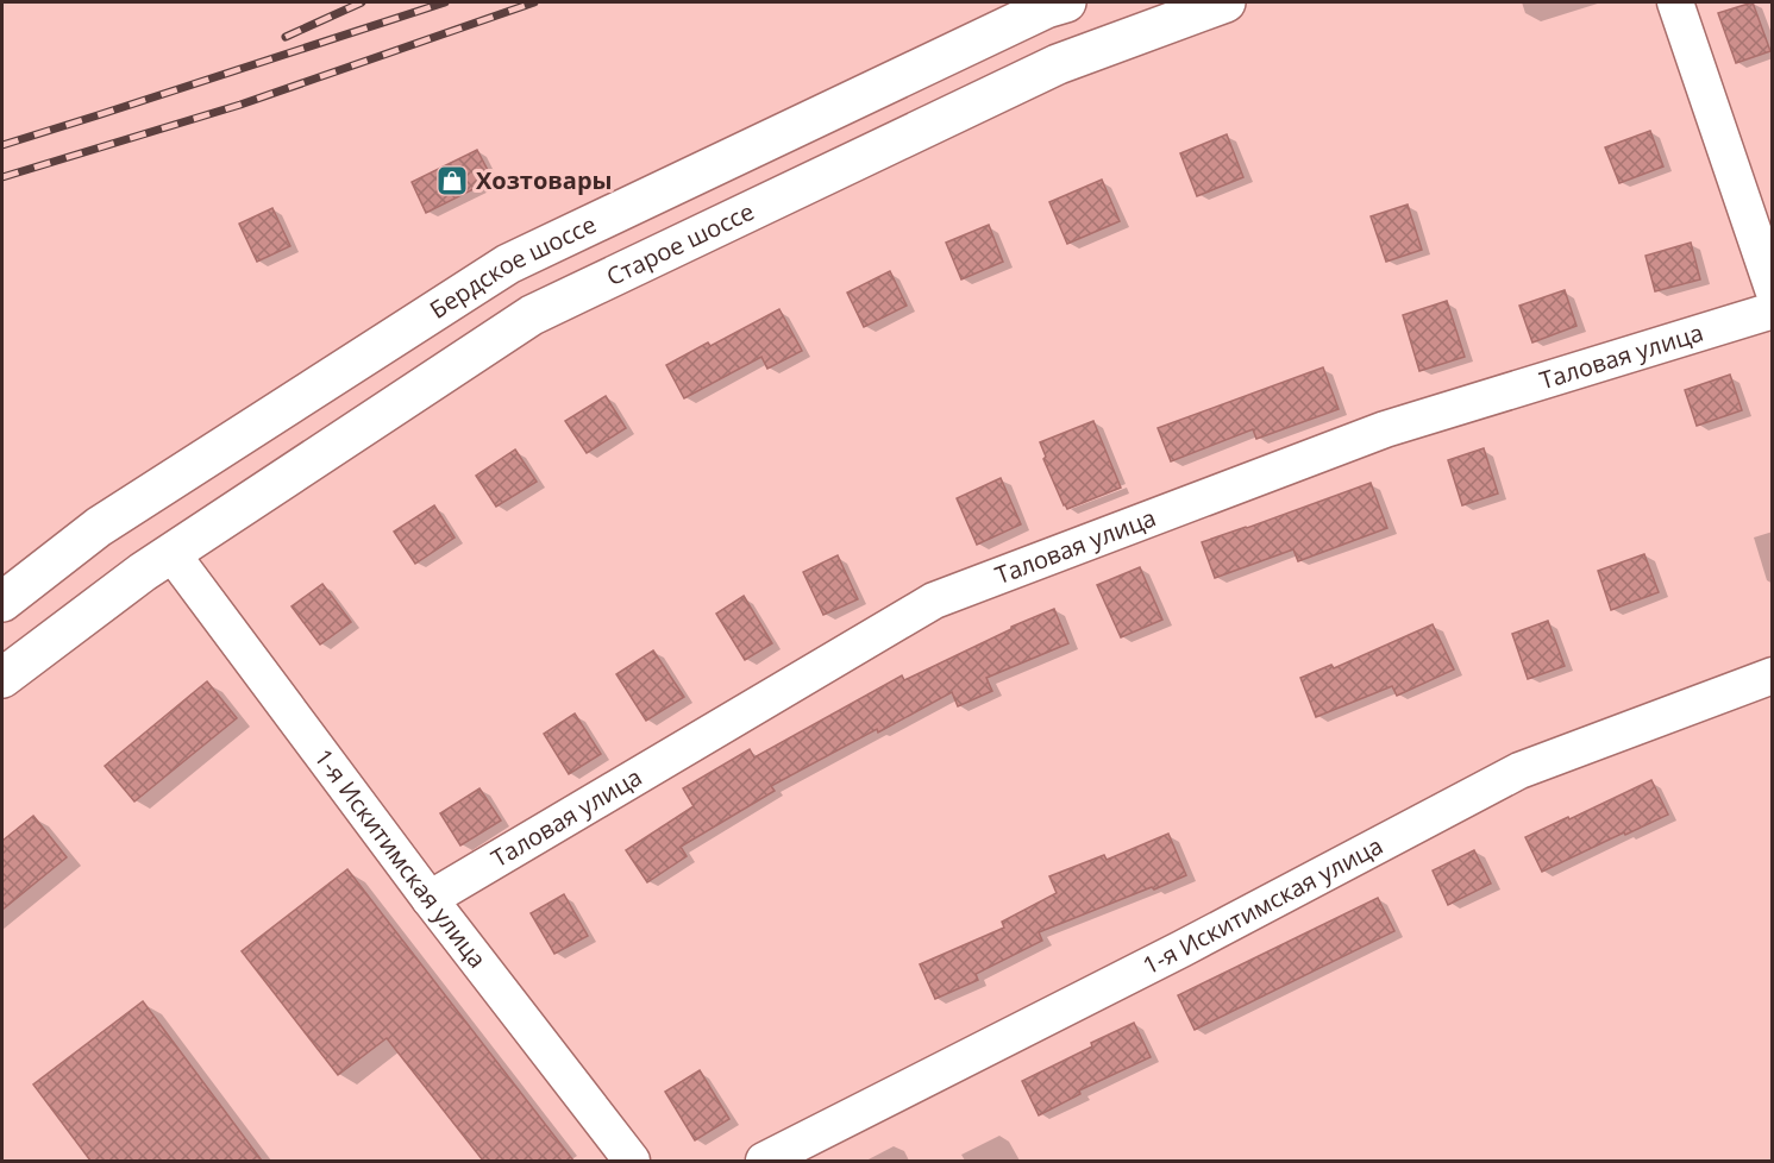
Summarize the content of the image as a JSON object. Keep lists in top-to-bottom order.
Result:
{
  "streets": {
    "highway": ["Старое шоссе", "Бердское шоссе"],
    "street": ["Таловая улица", "1-я Искитимская улица"]
  },
  "crossings": [
    ["Старое шоссе", "1-я Искитимская улица"],
    ["Таловая улица", "1-я Искитимская улица"]
  ],
  "places": {
    "shop": ["Хозтовары"]
  }
}
